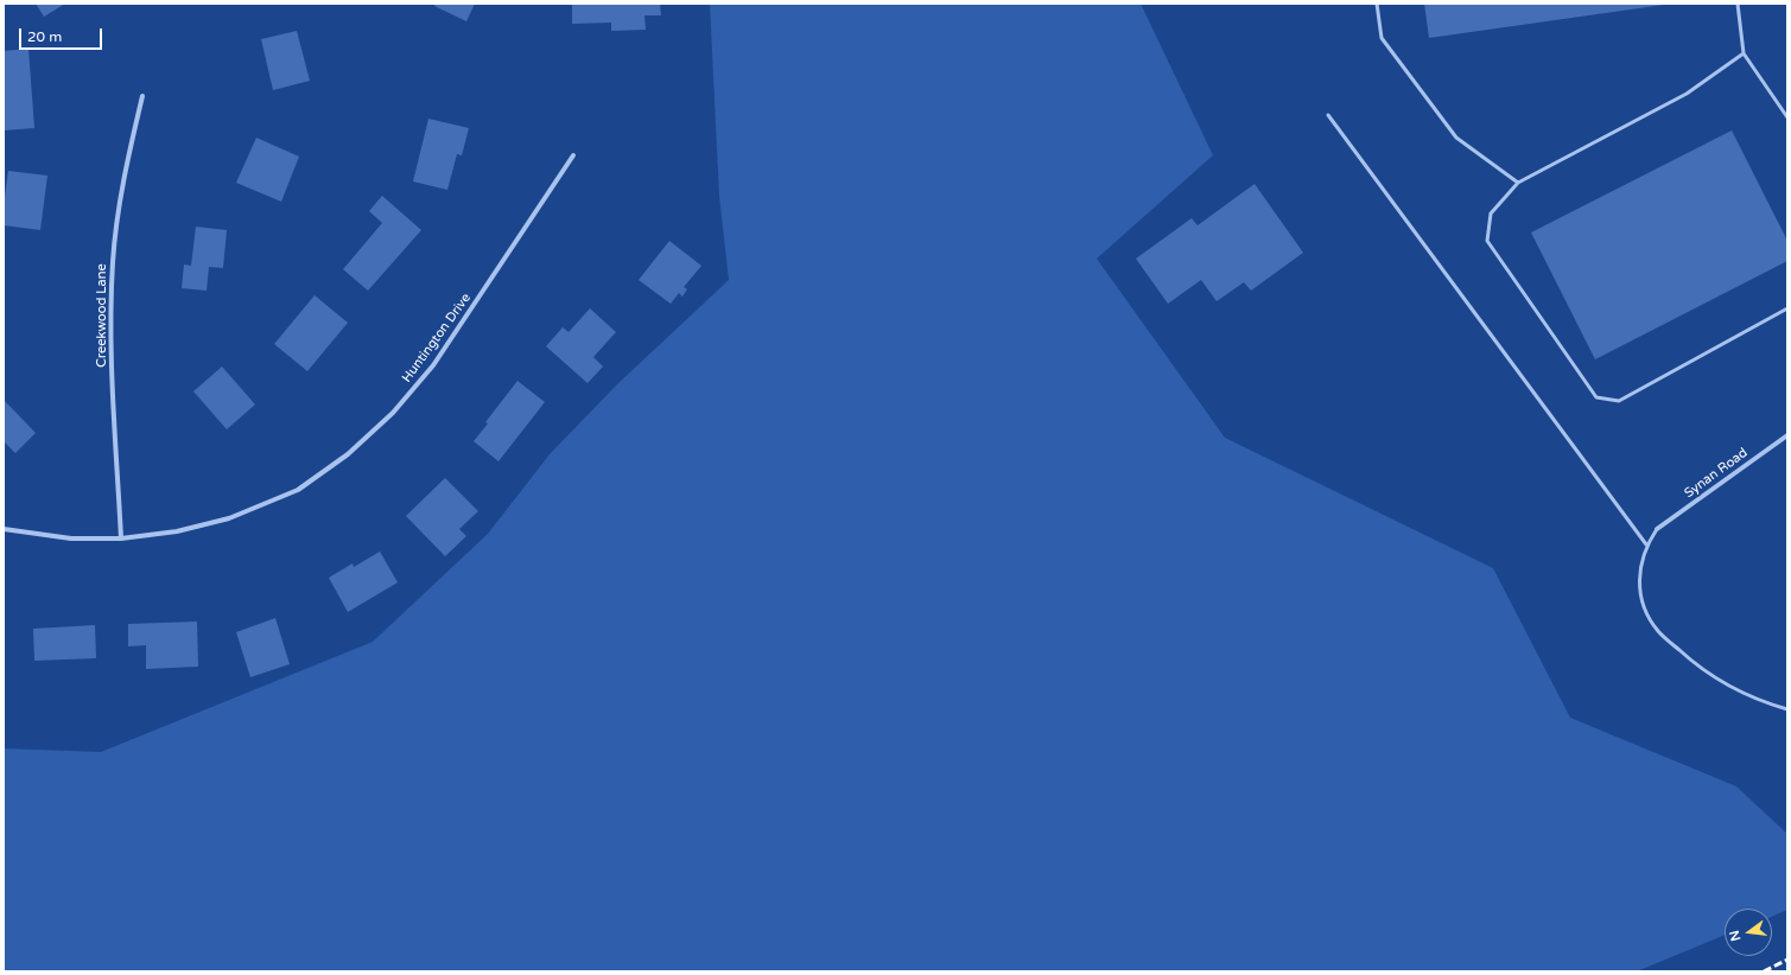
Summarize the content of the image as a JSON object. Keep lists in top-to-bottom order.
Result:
{
  "streets": {
    "street": ["Creekwood Lane", "Huntington Drive", "Synan Road"]
  },
  "crossings": [
    ["Creekwood Lane", "Huntington Drive"]
  ],
  "scale_bar": "20 m",
  "north": "left"
}
